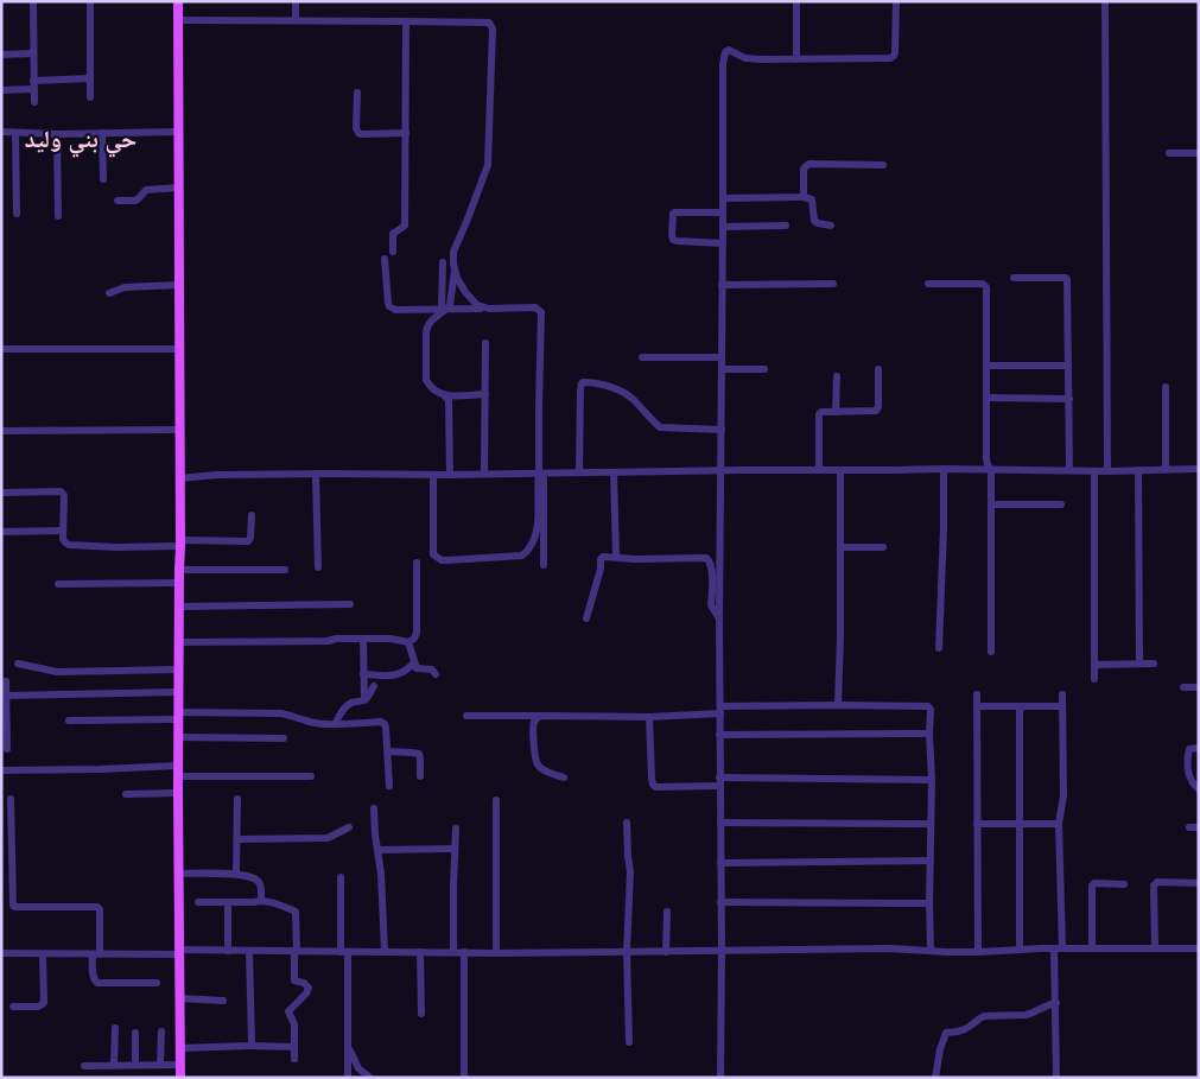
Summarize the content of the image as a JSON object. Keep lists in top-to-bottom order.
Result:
{
  "districts": ["حي بني وليد"]
}
